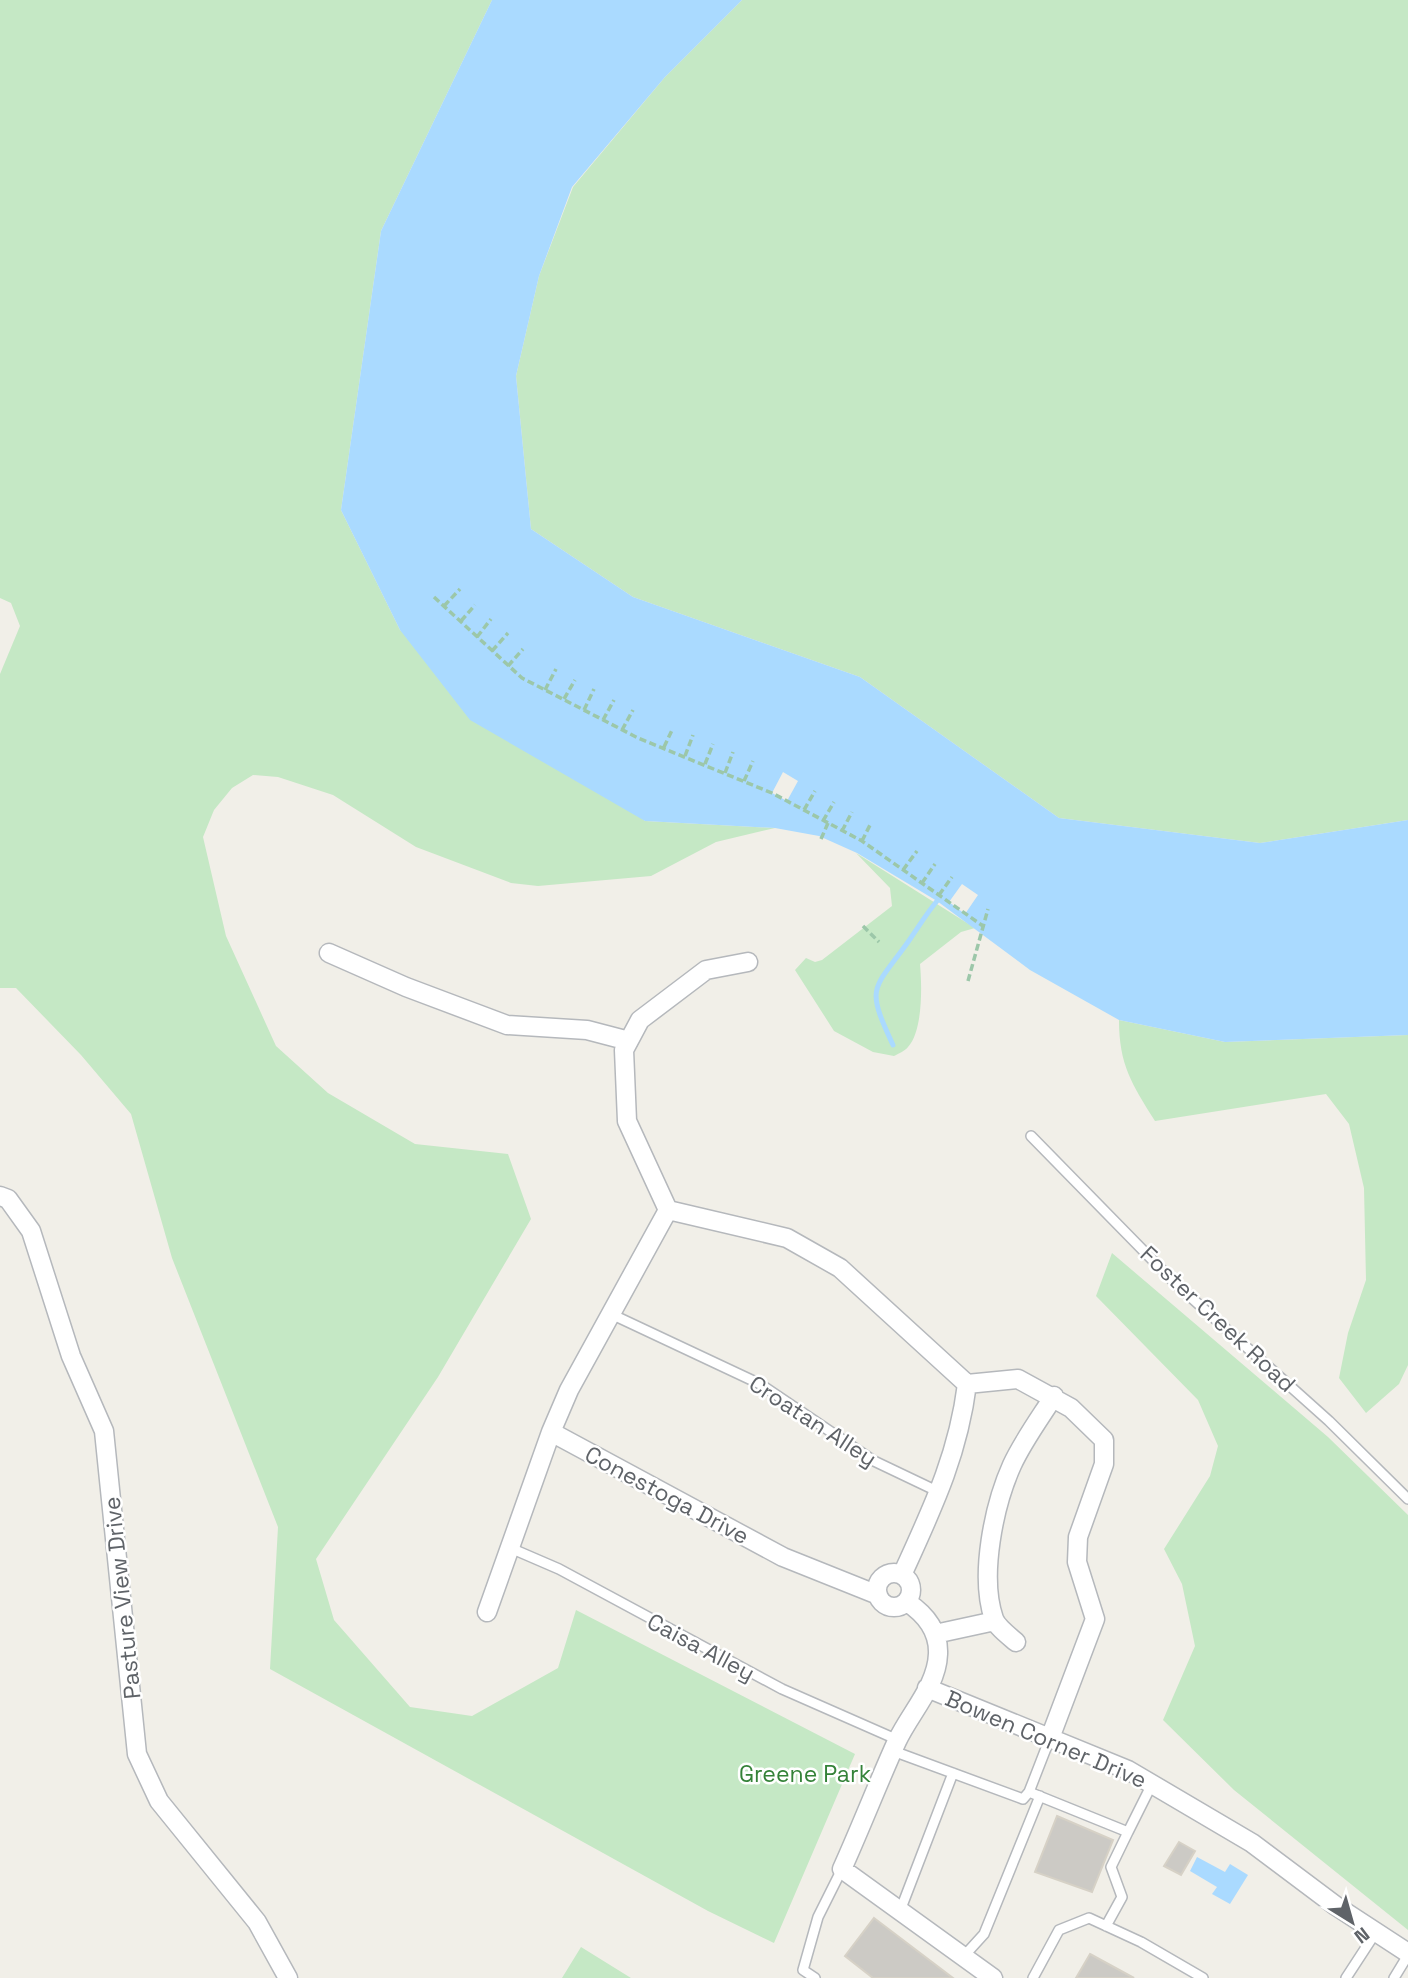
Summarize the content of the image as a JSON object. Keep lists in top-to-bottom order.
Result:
{
  "streets": {
    "street": ["Conestoga Drive", "Pasture View Drive", "Bowen Corner Drive"],
    "lane": ["Foster Creek Road", "Croatan Alley", "Caisa Alley"]
  },
  "parks": ["Greene Park"],
  "north": "bottom right"
}
